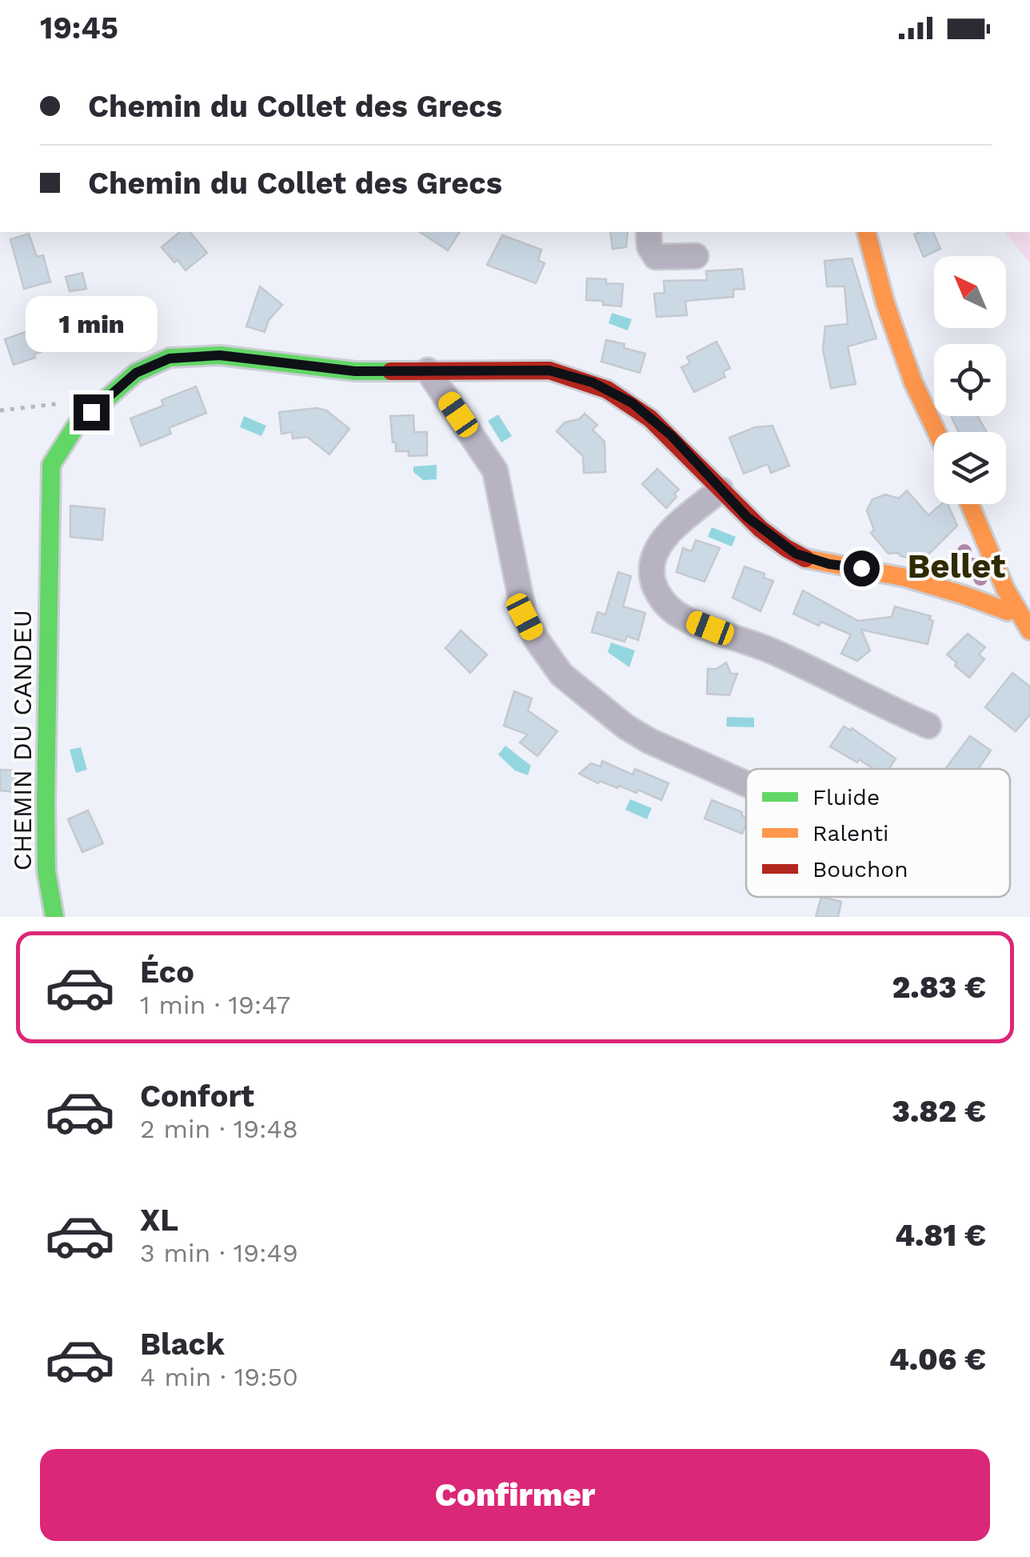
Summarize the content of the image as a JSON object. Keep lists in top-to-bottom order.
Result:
{
  "streets": {
    "street": ["CHEMIN DU CANDEU"]
  },
  "districts": ["Bellet"],
  "legend": ["Fluide", "Ralenti", "Bouchon"],
  "north": "top left",
  "page": {
    "status": "19:45",
    "banner": ["Chemin du Collet des Grecs", "Chemin du Collet des Grecs"],
    "bubble": "1 min",
    "list": [
      {
        "name": "Éco",
        "note": "1 min · 19:47",
        "value": "2.83 €"
      },
      {
        "name": "Confort",
        "note": "2 min · 19:48",
        "value": "3.82 €"
      },
      {
        "name": "XL",
        "note": "3 min · 19:49",
        "value": "4.81 €"
      },
      {
        "name": "Black",
        "note": "4 min · 19:50",
        "value": "4.06 €"
      }
    ],
    "buttons": "Confirmer"
  }
}
